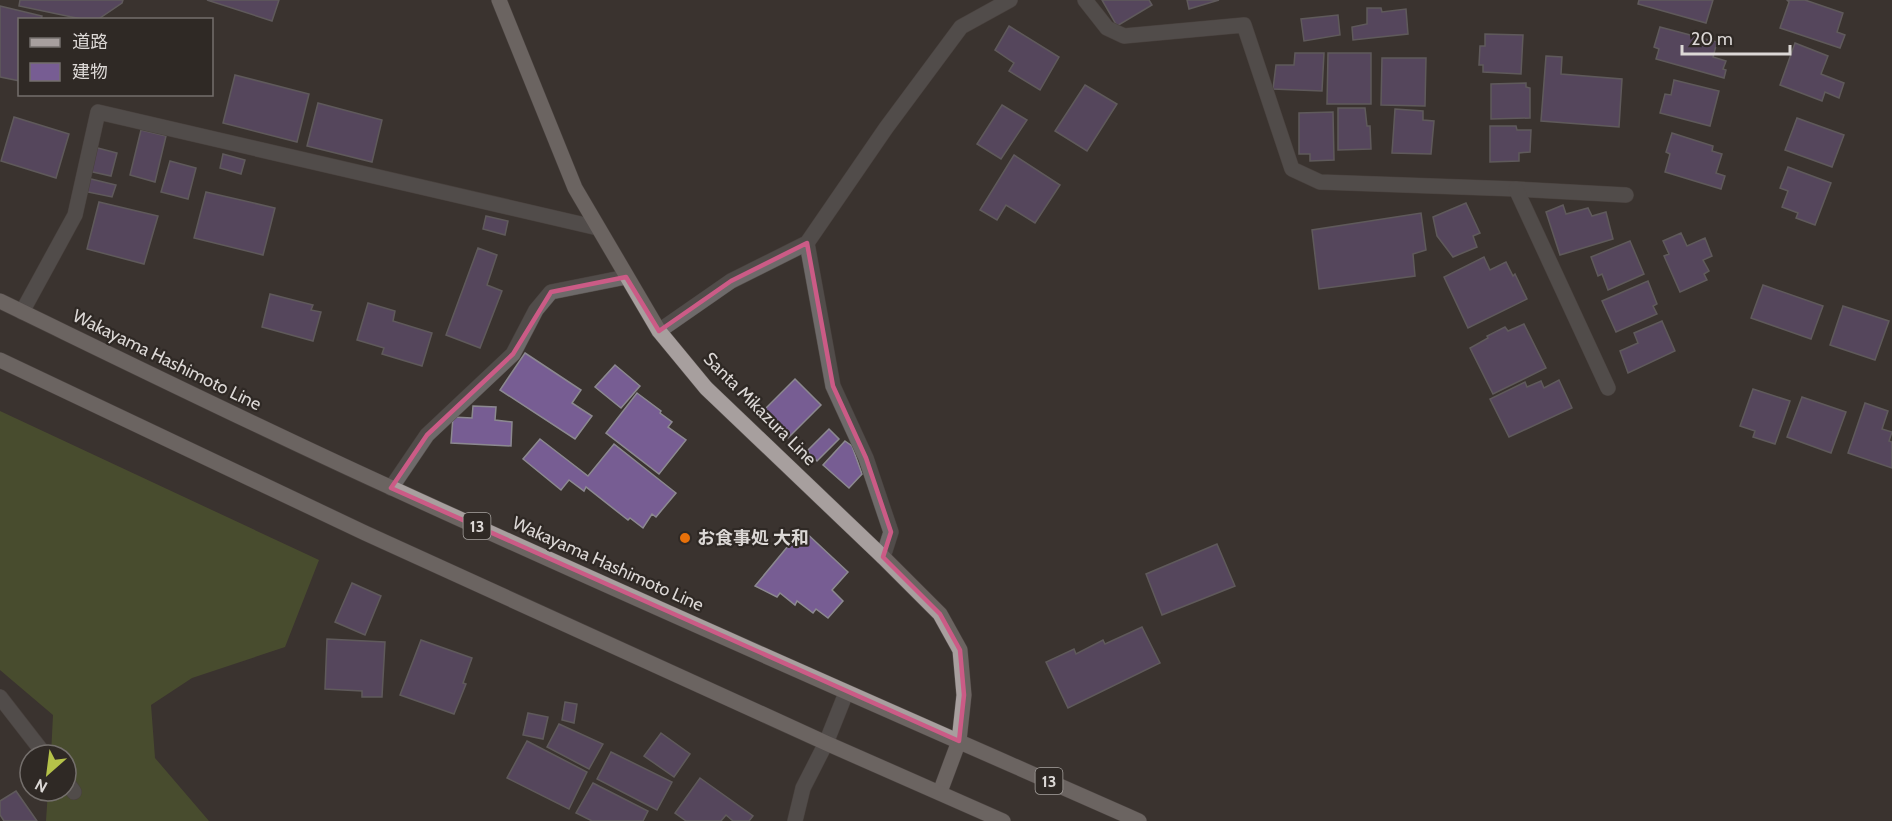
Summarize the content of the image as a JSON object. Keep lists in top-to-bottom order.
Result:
{
  "streets": {
    "main road": ["Wakayama Hashimoto Line", "Santa Mikazura Line", "13"]
  },
  "crossings": [
    ["Wakayama Hashimoto Line", "Santa Mikazura Line"]
  ],
  "places": ["お食事処 大和"],
  "legend": ["道路", "建物"],
  "scale_bar": "20 m",
  "north": "bottom left"
}
